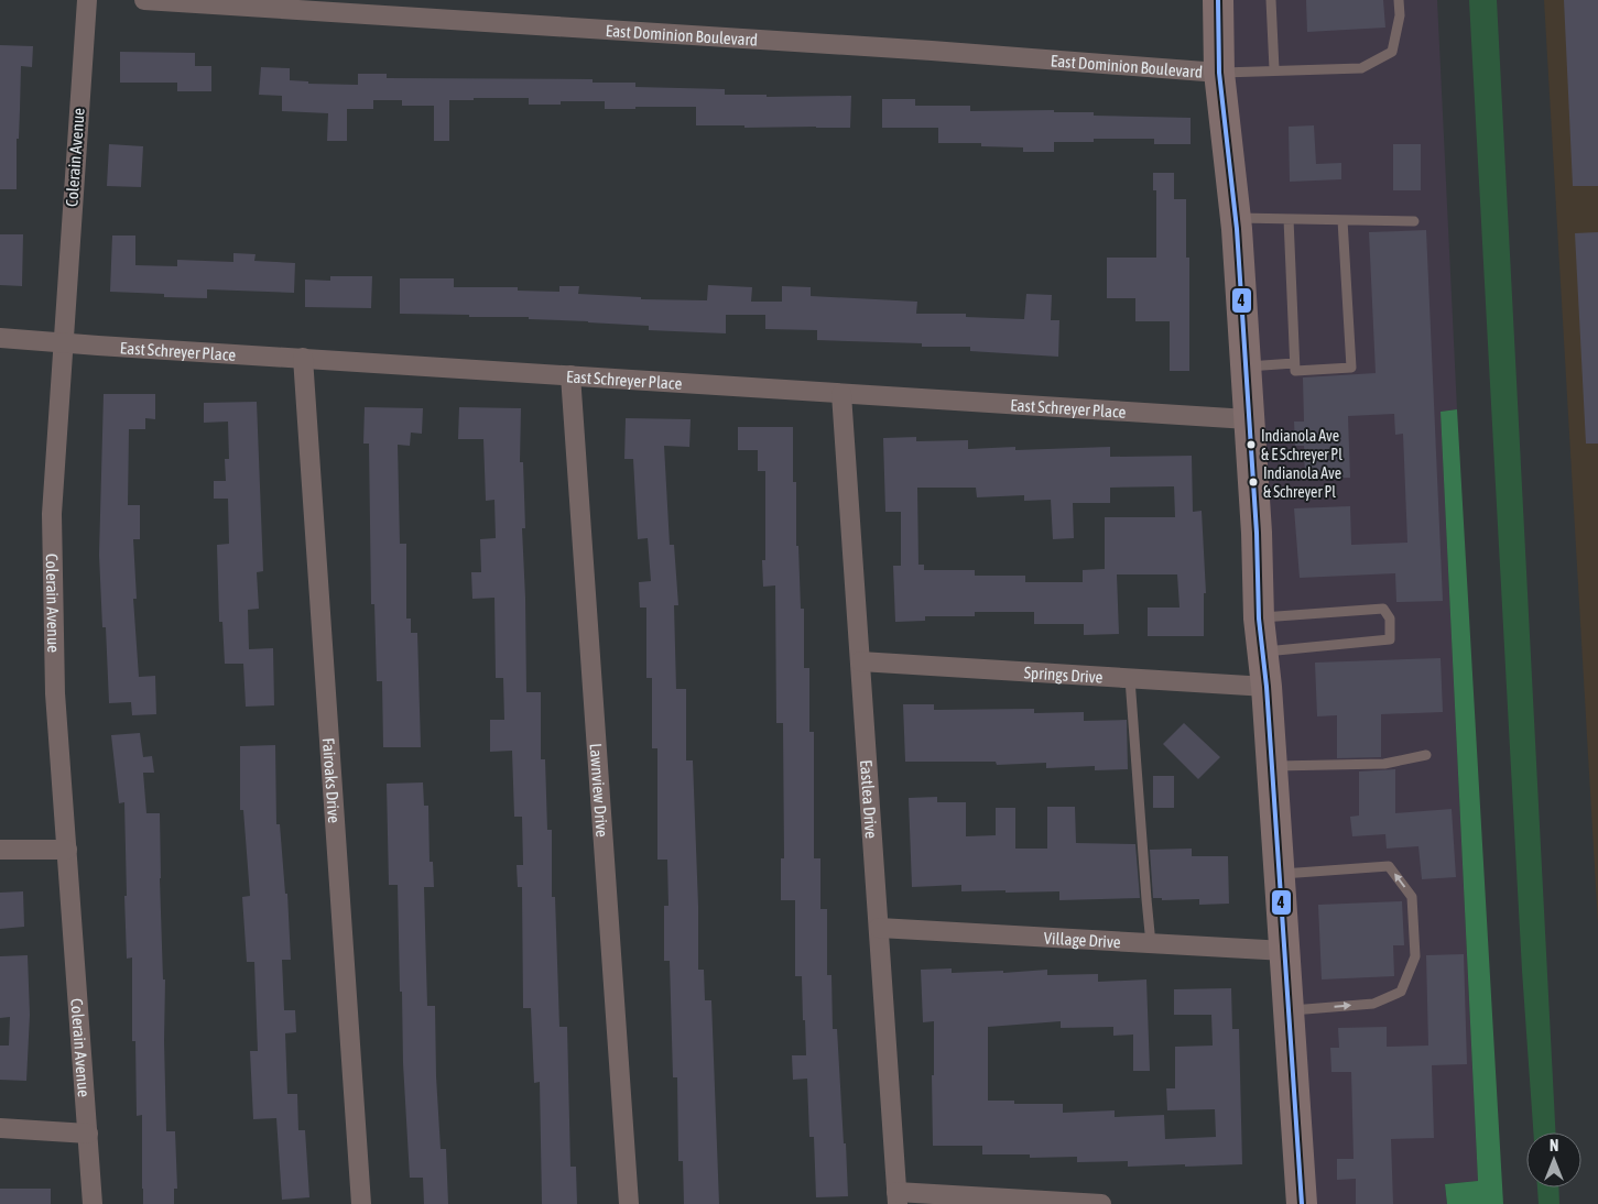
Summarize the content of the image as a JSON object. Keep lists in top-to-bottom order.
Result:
{
  "streets": {
    "street": [
      "East Dominion Boulevard",
      "Colerain Avenue",
      "East Schreyer Place",
      "Springs Drive",
      "Fairoaks Drive",
      "Lawnview Drive",
      "Eastlea Drive",
      "Village Drive"
    ]
  },
  "crossings": [
    ["Colerain Avenue", "East Schreyer Place"],
    ["East Schreyer Place", "Fairoaks Drive"],
    ["East Schreyer Place", "Lawnview Drive"],
    ["East Schreyer Place", "Eastlea Drive"],
    ["Springs Drive", "Eastlea Drive"],
    ["Eastlea Drive", "Village Drive"]
  ],
  "places": ["Indianola Ave & E Schreyer Pl", "Indianola Ave & Schreyer Pl"],
  "lines": ["transit line 4"],
  "north": "top"
}
